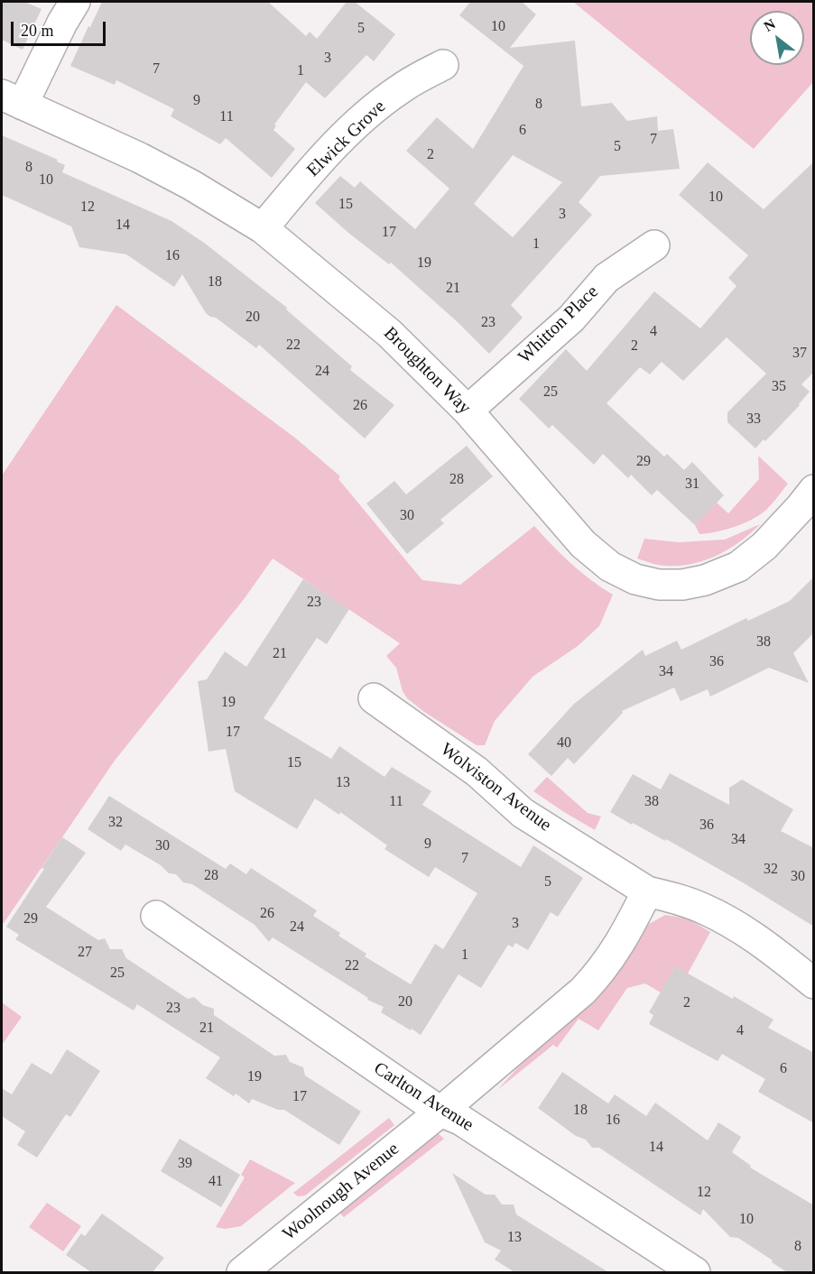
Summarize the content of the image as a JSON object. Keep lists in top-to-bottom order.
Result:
{
  "streets": {
    "street": [
      "Elwick Grove",
      "Whitton Place",
      "Broughton Way",
      "Wolviston Avenue",
      "Carlton Avenue",
      "Woolnough Avenue"
    ]
  },
  "crossings": [
    ["Elwick Grove", "Broughton Way"],
    ["Whitton Place", "Broughton Way"],
    ["Carlton Avenue", "Woolnough Avenue"]
  ],
  "house_numbers": [
    "10",
    "5",
    "3",
    "7",
    "1",
    "9",
    "8",
    "11",
    "6",
    "7",
    "5",
    "2",
    "8",
    "10",
    "10",
    "15",
    "12",
    "3",
    "14",
    "17",
    "1",
    "16",
    "19",
    "18",
    "21",
    "20",
    "23",
    "4",
    "22",
    "2",
    "37",
    "24",
    "35",
    "25",
    "26",
    "33",
    "29",
    "28",
    "31",
    "30",
    "23",
    "38",
    "21",
    "36",
    "34",
    "19",
    "17",
    "40",
    "15",
    "13",
    "11",
    "38",
    "32",
    "36",
    "34",
    "9",
    "30",
    "7",
    "32",
    "28",
    "30",
    "5",
    "26",
    "29",
    "3",
    "24",
    "27",
    "1",
    "22",
    "25",
    "20",
    "2",
    "23",
    "21",
    "4",
    "6",
    "19",
    "17",
    "18",
    "16",
    "14",
    "39",
    "41",
    "12",
    "10",
    "13",
    "8"
  ],
  "scale_bar": "20 m",
  "north": "top left"
}
